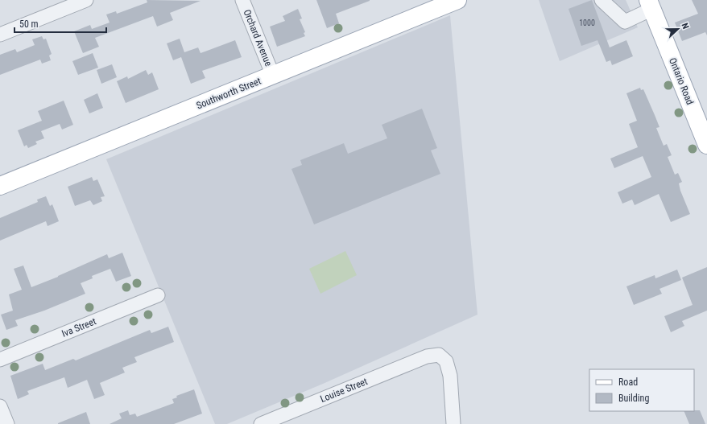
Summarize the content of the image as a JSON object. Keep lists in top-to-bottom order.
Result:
{
  "streets": {
    "main road": ["Ontario Road", "Southworth Street"],
    "street": ["Orchard Avenue", "Iva Street", "Louise Street"]
  },
  "crossings": [
    ["Orchard Avenue", "Southworth Street"]
  ],
  "house_numbers": ["1000"],
  "legend": ["Road", "Building"],
  "scale_bar": "50 m",
  "north": "right"
}
